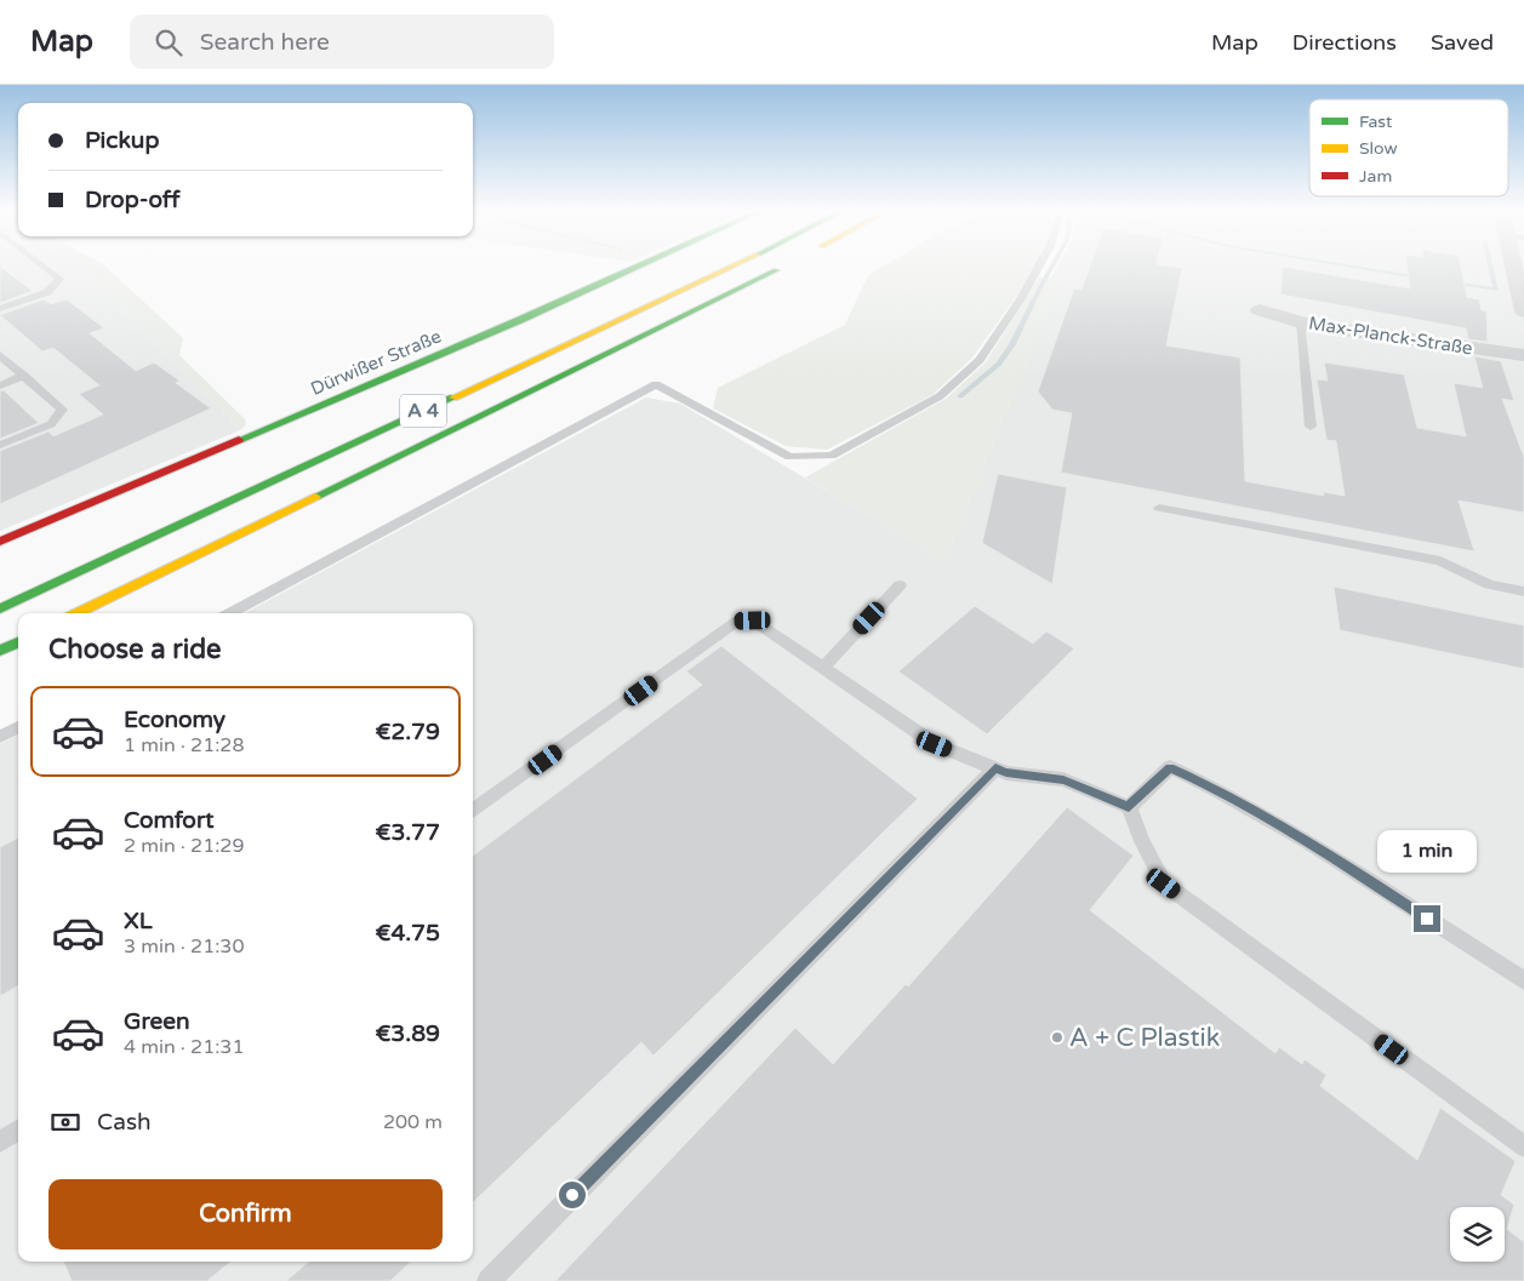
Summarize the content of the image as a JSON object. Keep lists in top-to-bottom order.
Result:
{
  "streets": {
    "main road": ["Dürwißer Straße", "A 4"],
    "street": ["Max-Planck-Straße"]
  },
  "places": ["A + C Plastik"],
  "legend": ["Fast", "Slow", "Jam"],
  "page": {
    "header": "Map",
    "search": "Search here",
    "nav": ["Map", "Directions", "Saved"],
    "banner": ["Pickup", "Drop-off"],
    "heading": "Choose a ride",
    "list": [
      {
        "name": "Economy",
        "note": "1 min · 21:28",
        "value": "€2.79"
      },
      {
        "name": "Comfort",
        "note": "2 min · 21:29",
        "value": "€3.77"
      },
      {
        "name": "XL",
        "note": "3 min · 21:30",
        "value": "€4.75"
      },
      {
        "name": "Green",
        "note": "4 min · 21:31",
        "value": "€3.89"
      }
    ],
    "bubble": "1 min",
    "pay": ["Cash", "200 m"],
    "buttons": "Confirm"
  }
}
